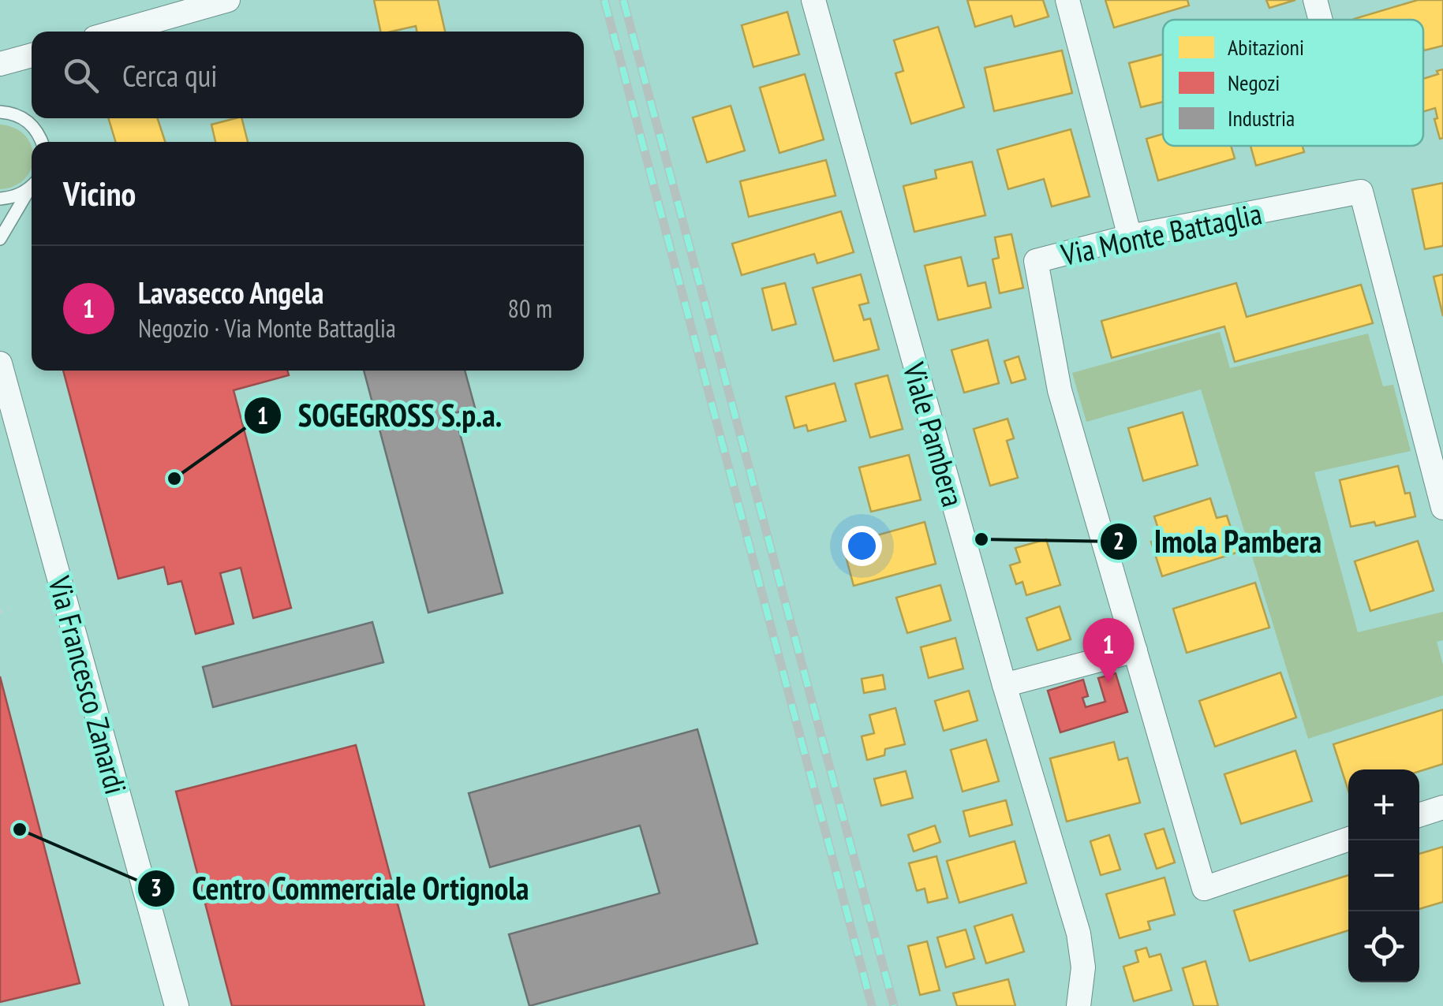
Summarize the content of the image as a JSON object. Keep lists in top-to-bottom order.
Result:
{
  "streets": {
    "street": ["Via Monte Battaglia", "Viale Pambera", "Via Francesco Zanardi"]
  },
  "places": ["SOGEGROSS S.p.a.", "Imola Pambera", "Centro Commerciale Ortignola"],
  "legend": ["Abitazioni", "Negozi", "Industria"],
  "page": {
    "search": "Cerca qui",
    "heading": "Vicino",
    "list": [
      {
        "mark": "1",
        "name": "Lavasecco Angela",
        "note": "Negozio · Via Monte Battaglia",
        "value": "80 m"
      }
    ],
    "pins": "1",
    "map_buttons": ["+", "−"]
  }
}
